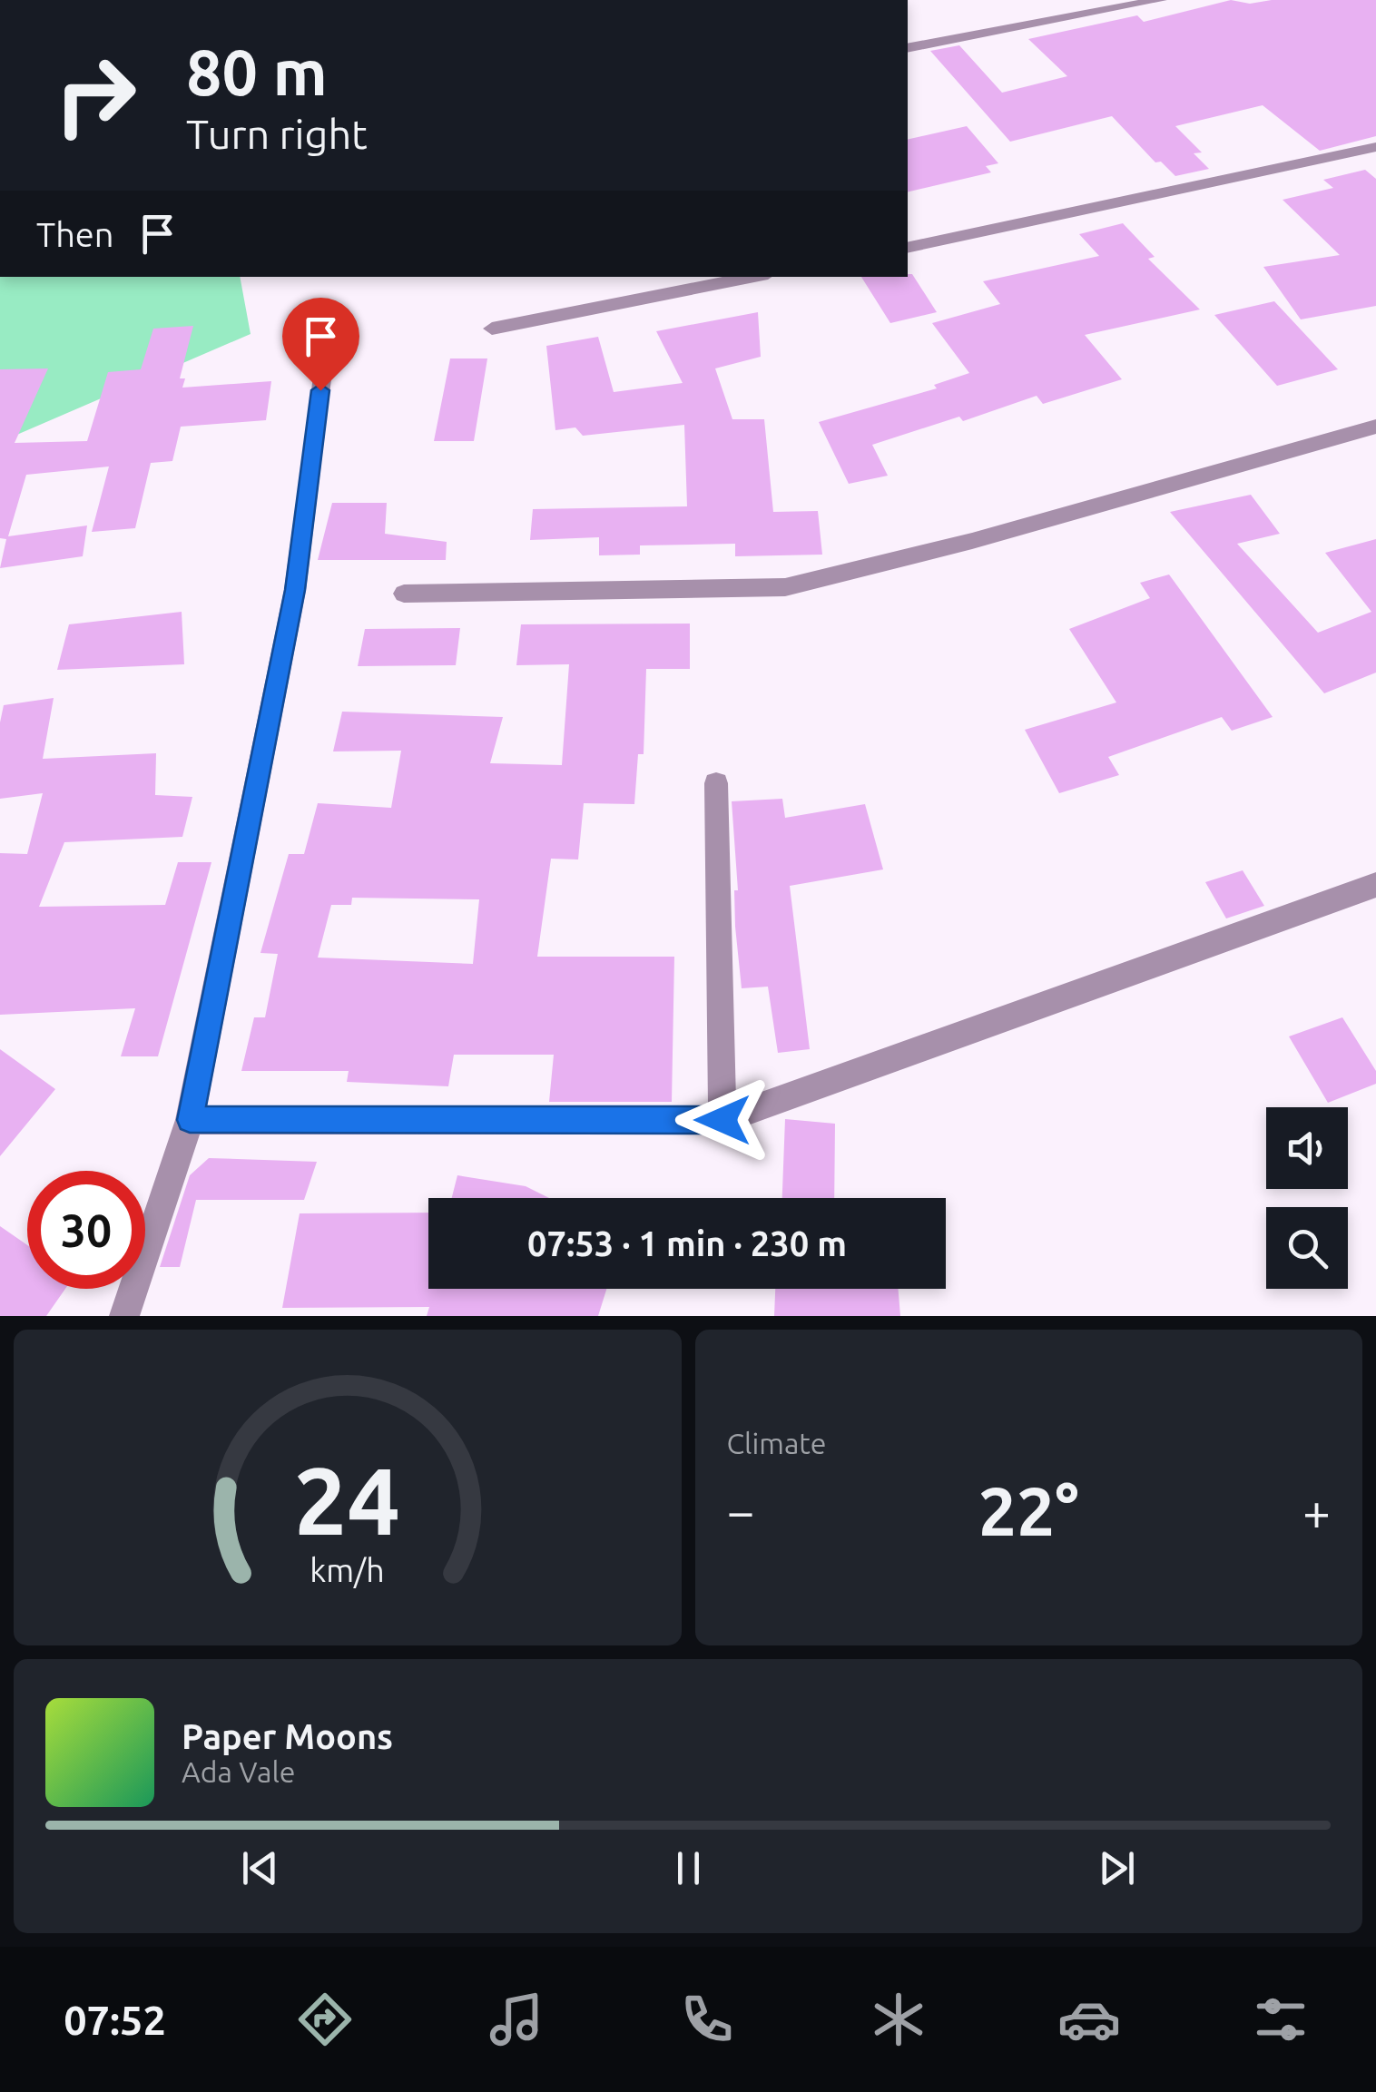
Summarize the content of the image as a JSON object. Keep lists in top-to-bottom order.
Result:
{
  "page": {
    "turn": ["80 m", "Turn right"],
    "then": "Then",
    "limit": "30",
    "trip": "07:53 · 1 min · 230 m",
    "tile": "Climate",
    "heat": ["−", "22°", "+"],
    "song": ["Paper Moons", "Ada Vale"],
    "tabs": "07:52",
    "gauge": ["24", "km/h"]
  }
}
